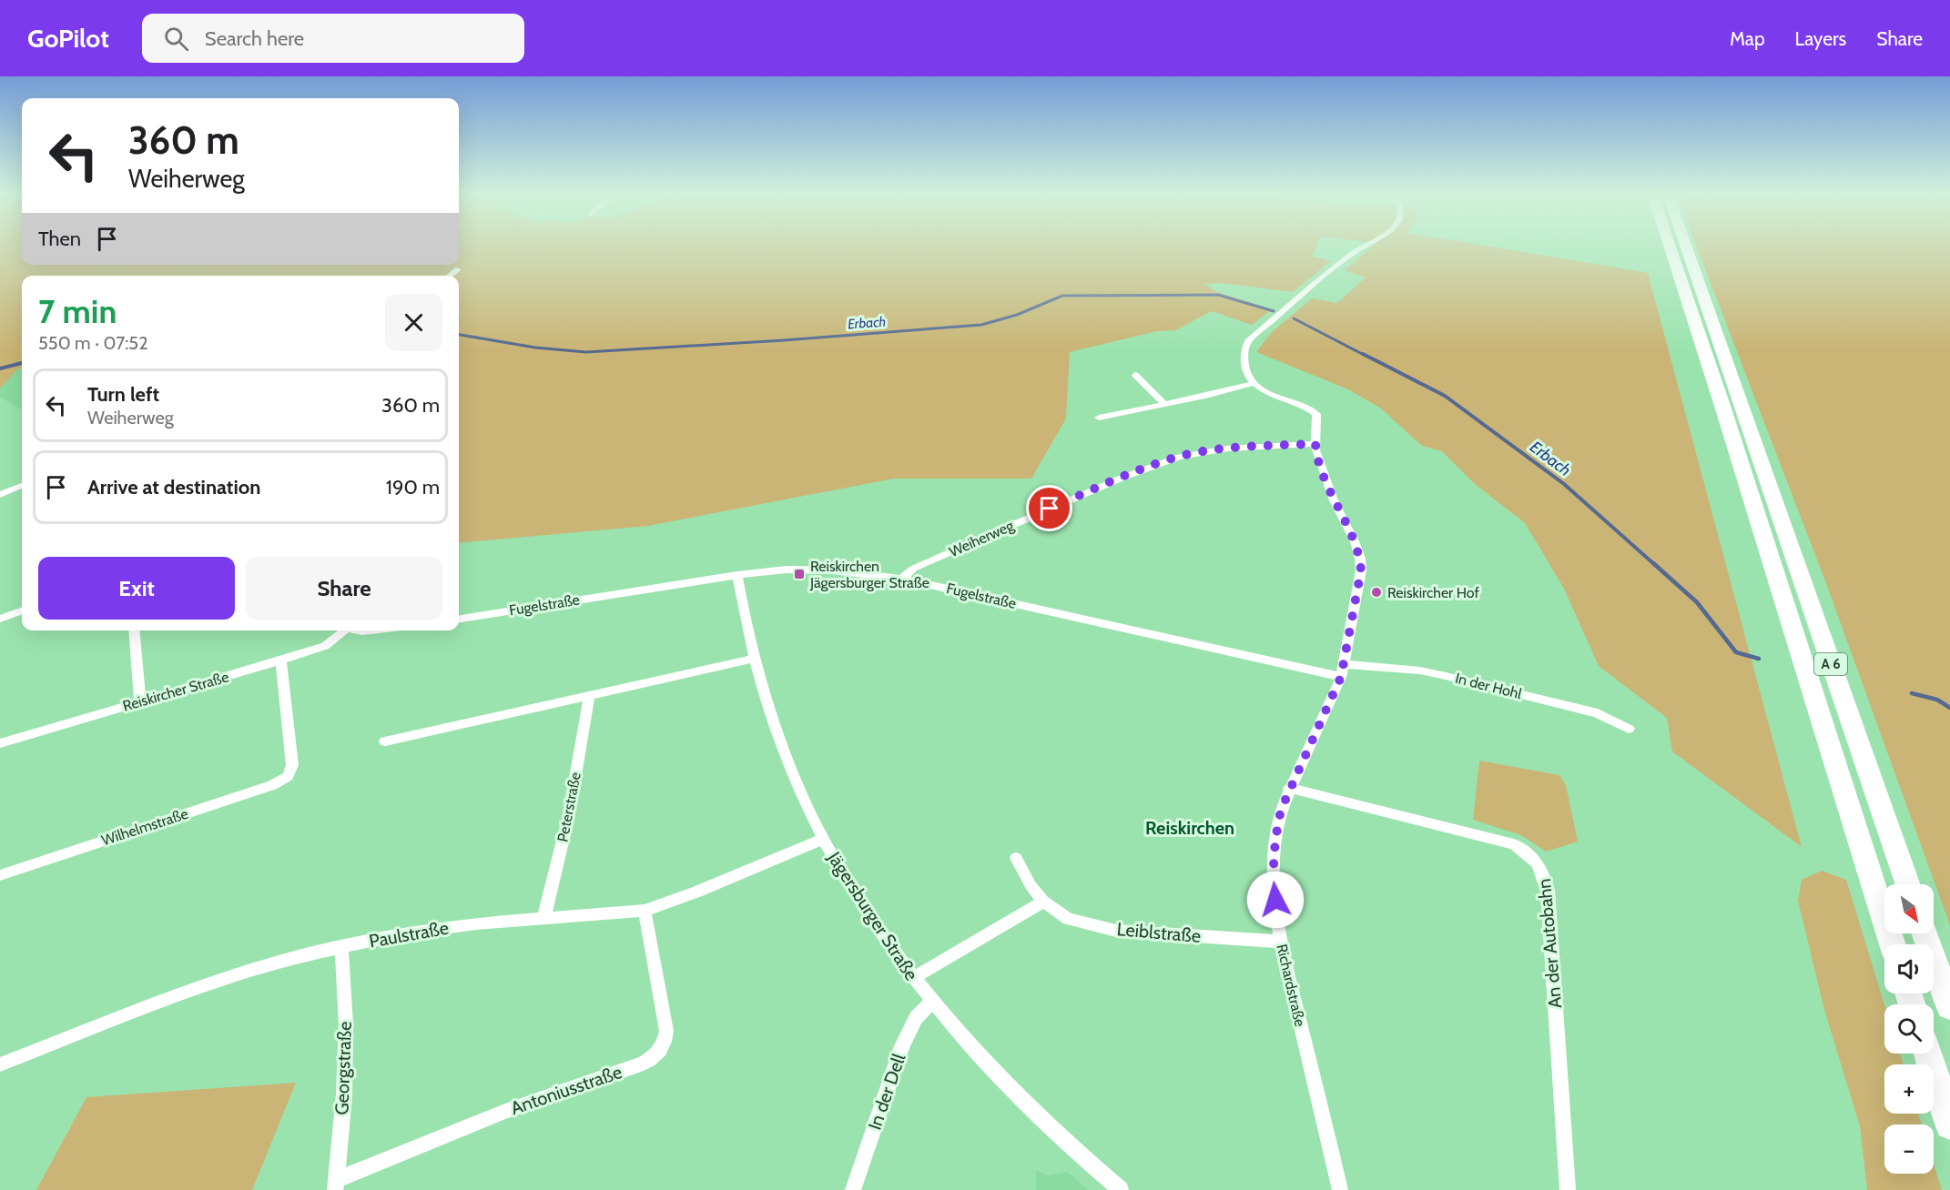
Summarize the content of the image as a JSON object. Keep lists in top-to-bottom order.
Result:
{
  "streets": {
    "highway": ["A 6"],
    "street": [
      "Weiherweg",
      "Fugelstraße",
      "In der Hohl",
      "Reiskircher Straße",
      "Peterstraße",
      "Wilhelmstraße",
      "Jägersburger Straße",
      "Leiblstraße",
      "Paulstraße",
      "An der Autobahn",
      "Richardstraße",
      "Georgstraße",
      "Antoniusstraße",
      "In der Dell"
    ]
  },
  "crossings": [
    ["Weiherweg", "Fugelstraße"],
    ["Weiherweg", "Richardstraße"],
    ["Fugelstraße", "In der Hohl"],
    ["Fugelstraße", "Jägersburger Straße"],
    ["Fugelstraße", "Richardstraße"],
    ["In der Hohl", "Richardstraße"],
    ["Reiskircher Straße", "Wilhelmstraße"],
    ["Peterstraße", "Paulstraße"],
    ["Jägersburger Straße", "Paulstraße"],
    ["Jägersburger Straße", "In der Dell"],
    ["Leiblstraße", "Richardstraße"],
    ["Paulstraße", "Georgstraße"],
    ["Paulstraße", "Antoniusstraße"],
    ["An der Autobahn", "Richardstraße"],
    ["Georgstraße", "Antoniusstraße"]
  ],
  "districts": ["Reiskirchen"],
  "water": ["Erbach"],
  "places": {
    "transit": ["Reiskirchen Jägersburger Straße"],
    "other": ["Reiskircher Hof"]
  },
  "north": "bottom right",
  "page": {
    "header": "GoPilot",
    "search": "Search here",
    "nav": ["Map", "Layers", "Share"],
    "turn": ["360 m", "Weiherweg"],
    "then": "Then",
    "heading": ["7 min", "550 m · 07:52"],
    "list": [
      {
        "name": "Turn left",
        "note": "Weiherweg",
        "value": "360 m"
      },
      {
        "name": "Arrive at destination",
        "value": "190 m"
      }
    ],
    "buttons": ["Exit", "Share"],
    "map_buttons": ["+", "−"]
  }
}
